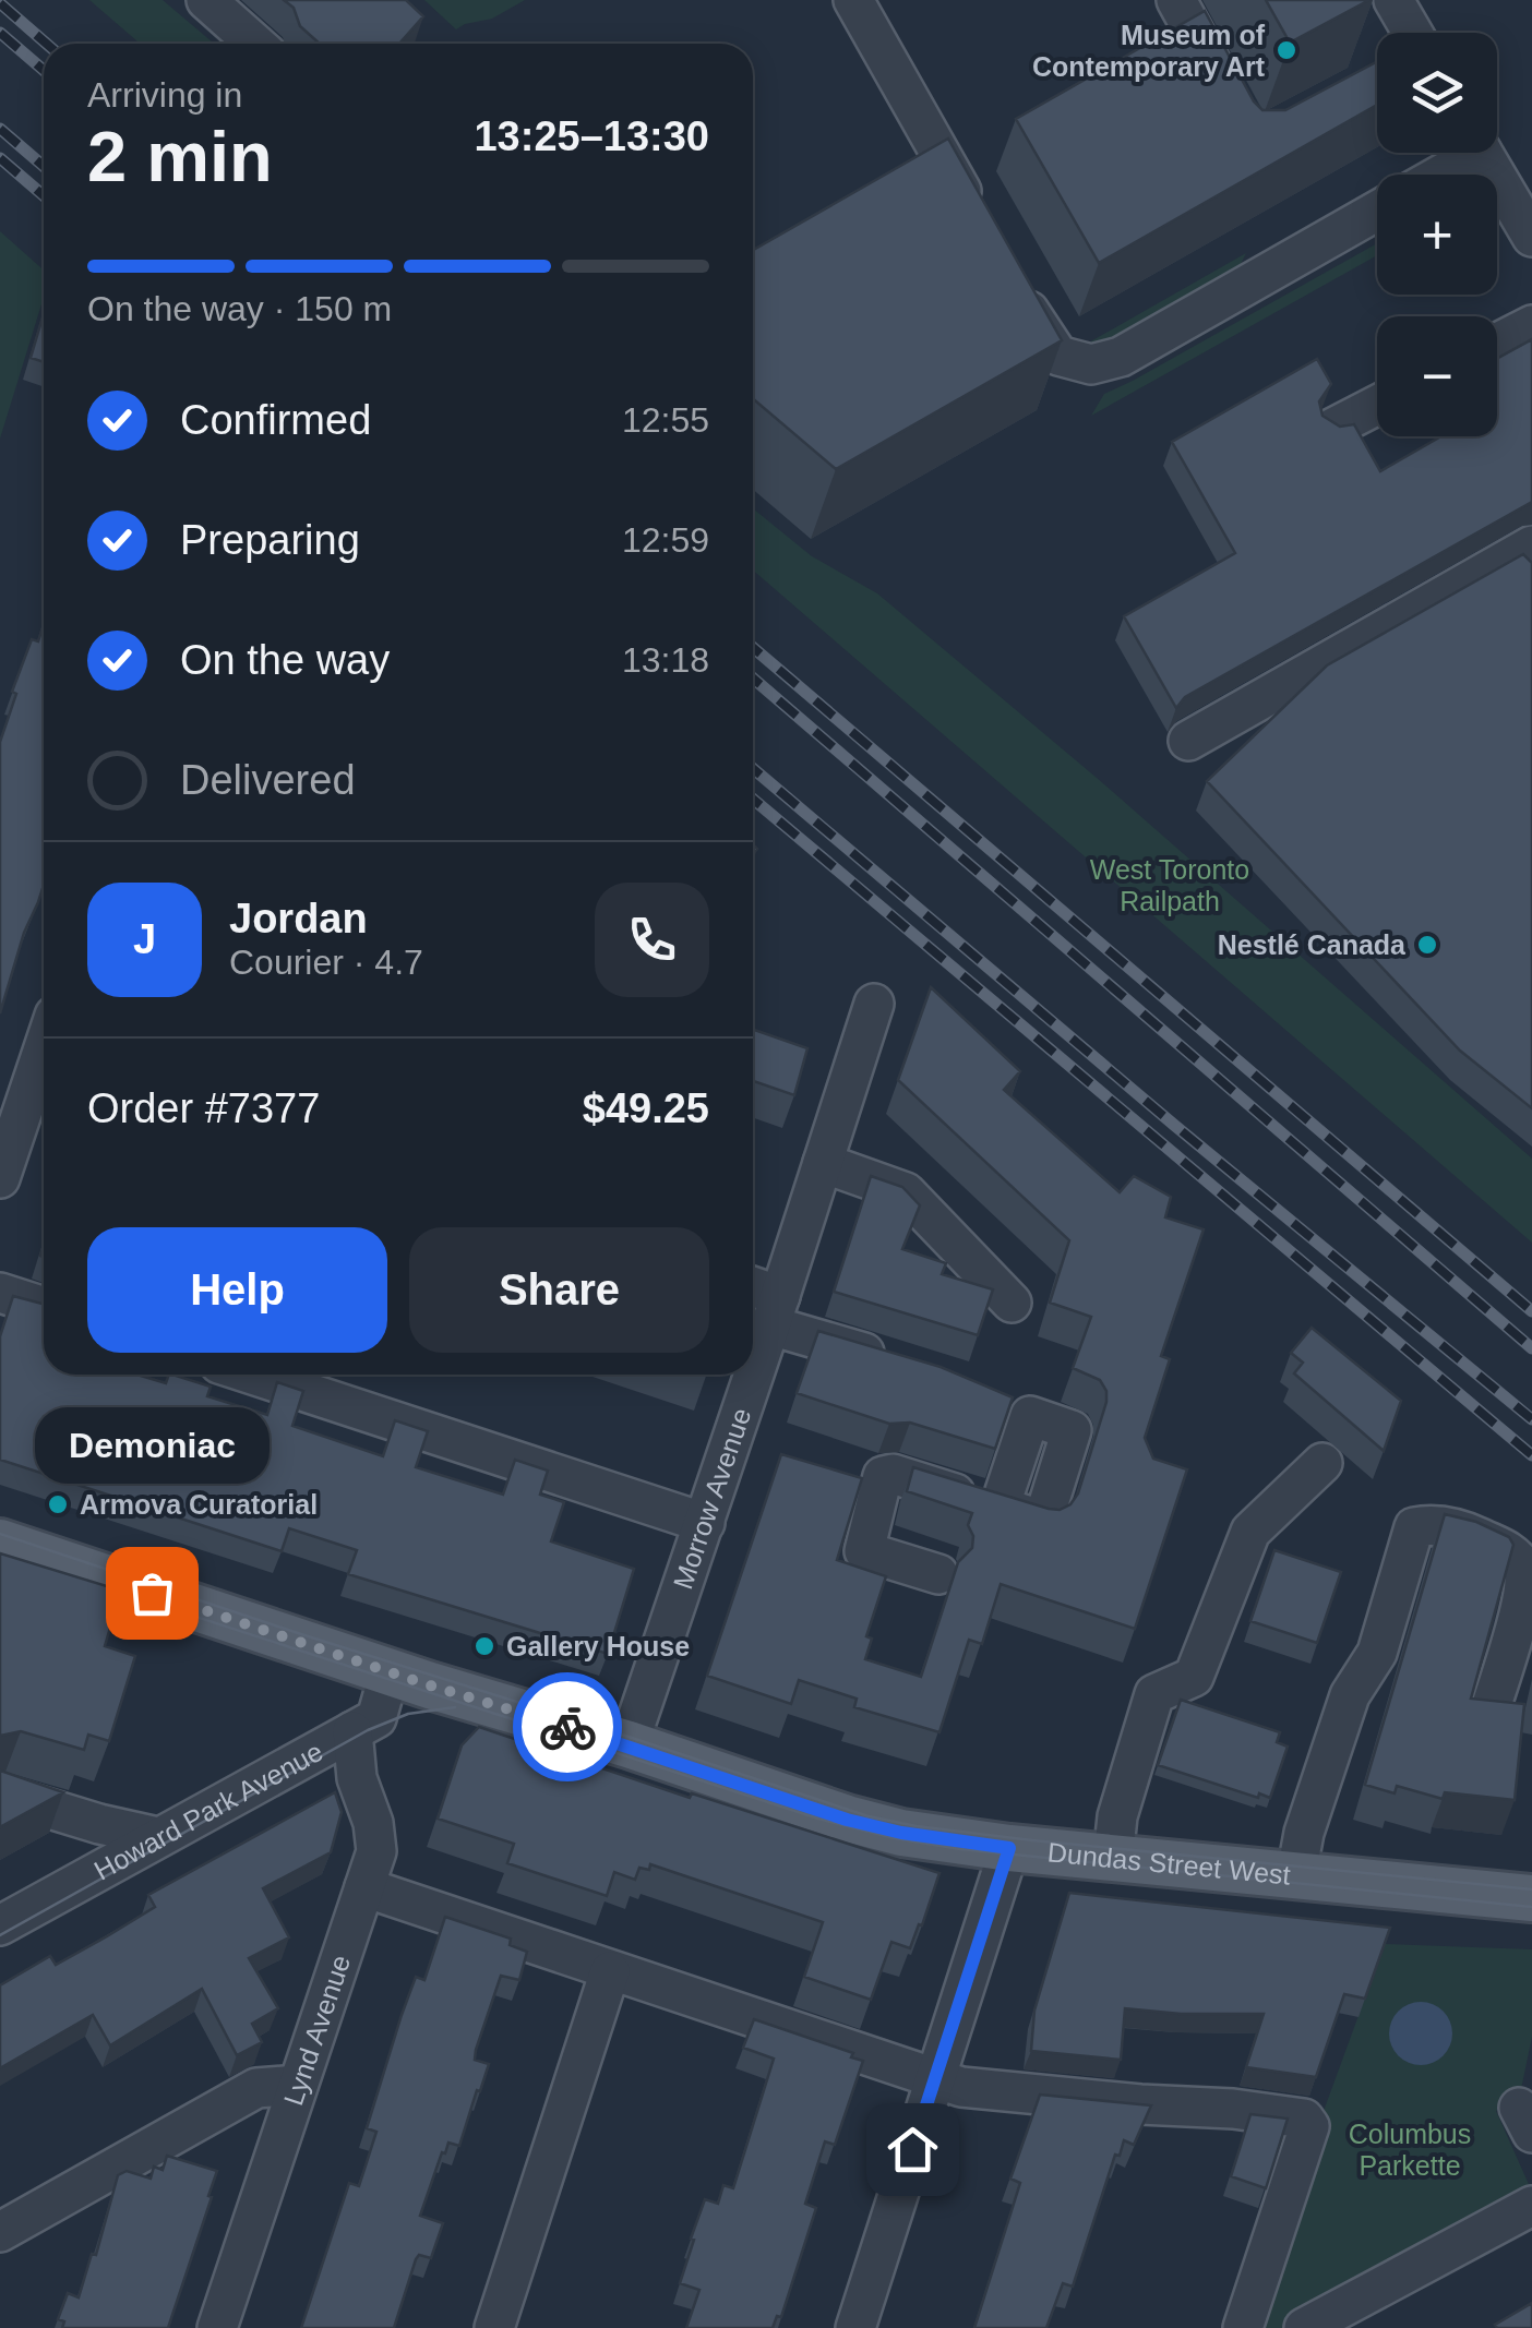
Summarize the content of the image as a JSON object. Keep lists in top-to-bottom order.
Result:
{
  "streets": {
    "main road": ["Dundas Street West"],
    "street": ["Morrow Avenue", "Howard Park Avenue", "Lynd Avenue"]
  },
  "crossings": [
    ["Morrow Avenue", "Dundas Street West"],
    ["Howard Park Avenue", "Dundas Street West"],
    ["Howard Park Avenue", "Lynd Avenue"]
  ],
  "parks": ["West Toronto Railpath", "Columbus Parkette"],
  "places": [
    "Museum of Contemporary Art",
    "Nestlé Canada",
    "Armova Curatorial",
    "Demoniac",
    "Gallery House"
  ],
  "page": {
    "map_buttons": ["+", "−"],
    "heading": ["2 min", "Arriving in", "13:25–13:30"],
    "panel": [
      "Jordan",
      "Courier · 4.7",
      "Order #7377",
      "$49.25"
    ],
    "bar": "On the way · 150 m",
    "list": [
      ["Confirmed", "12:55"],
      ["Preparing", "12:59"],
      ["On the way", "13:18"],
      "Delivered"
    ],
    "round": "J",
    "buttons": ["Help", "Share"],
    "bubble": "Demoniac"
  }
}
